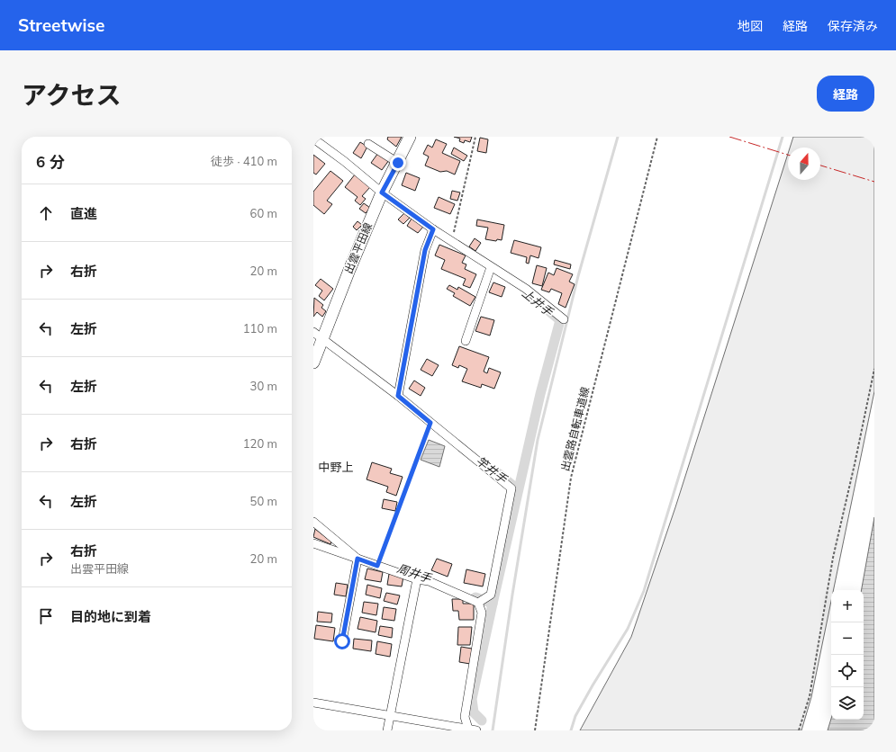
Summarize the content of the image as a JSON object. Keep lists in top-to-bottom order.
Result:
{
  "streets": {
    "main road": ["出雲平田線"],
    "path": ["出雲路自転車道線"]
  },
  "districts": ["中野上"],
  "water": ["上井手", "竿井手", "周井手"],
  "north": "top",
  "page": {
    "header": "Streetwise",
    "nav": ["地図", "経路", "保存済み"],
    "title": "アクセス",
    "buttons": "経路",
    "heading": ["6 分", "徒歩 · 410 m"],
    "list": [
      ["直進", "60 m"],
      ["右折", "20 m"],
      ["左折", "110 m"],
      ["左折", "30 m"],
      ["右折", "120 m"],
      ["左折", "50 m"],
      ["右折", "出雲平田線", "20 m"],
      "目的地に到着"
    ],
    "map_buttons": ["+", "−"]
  }
}
